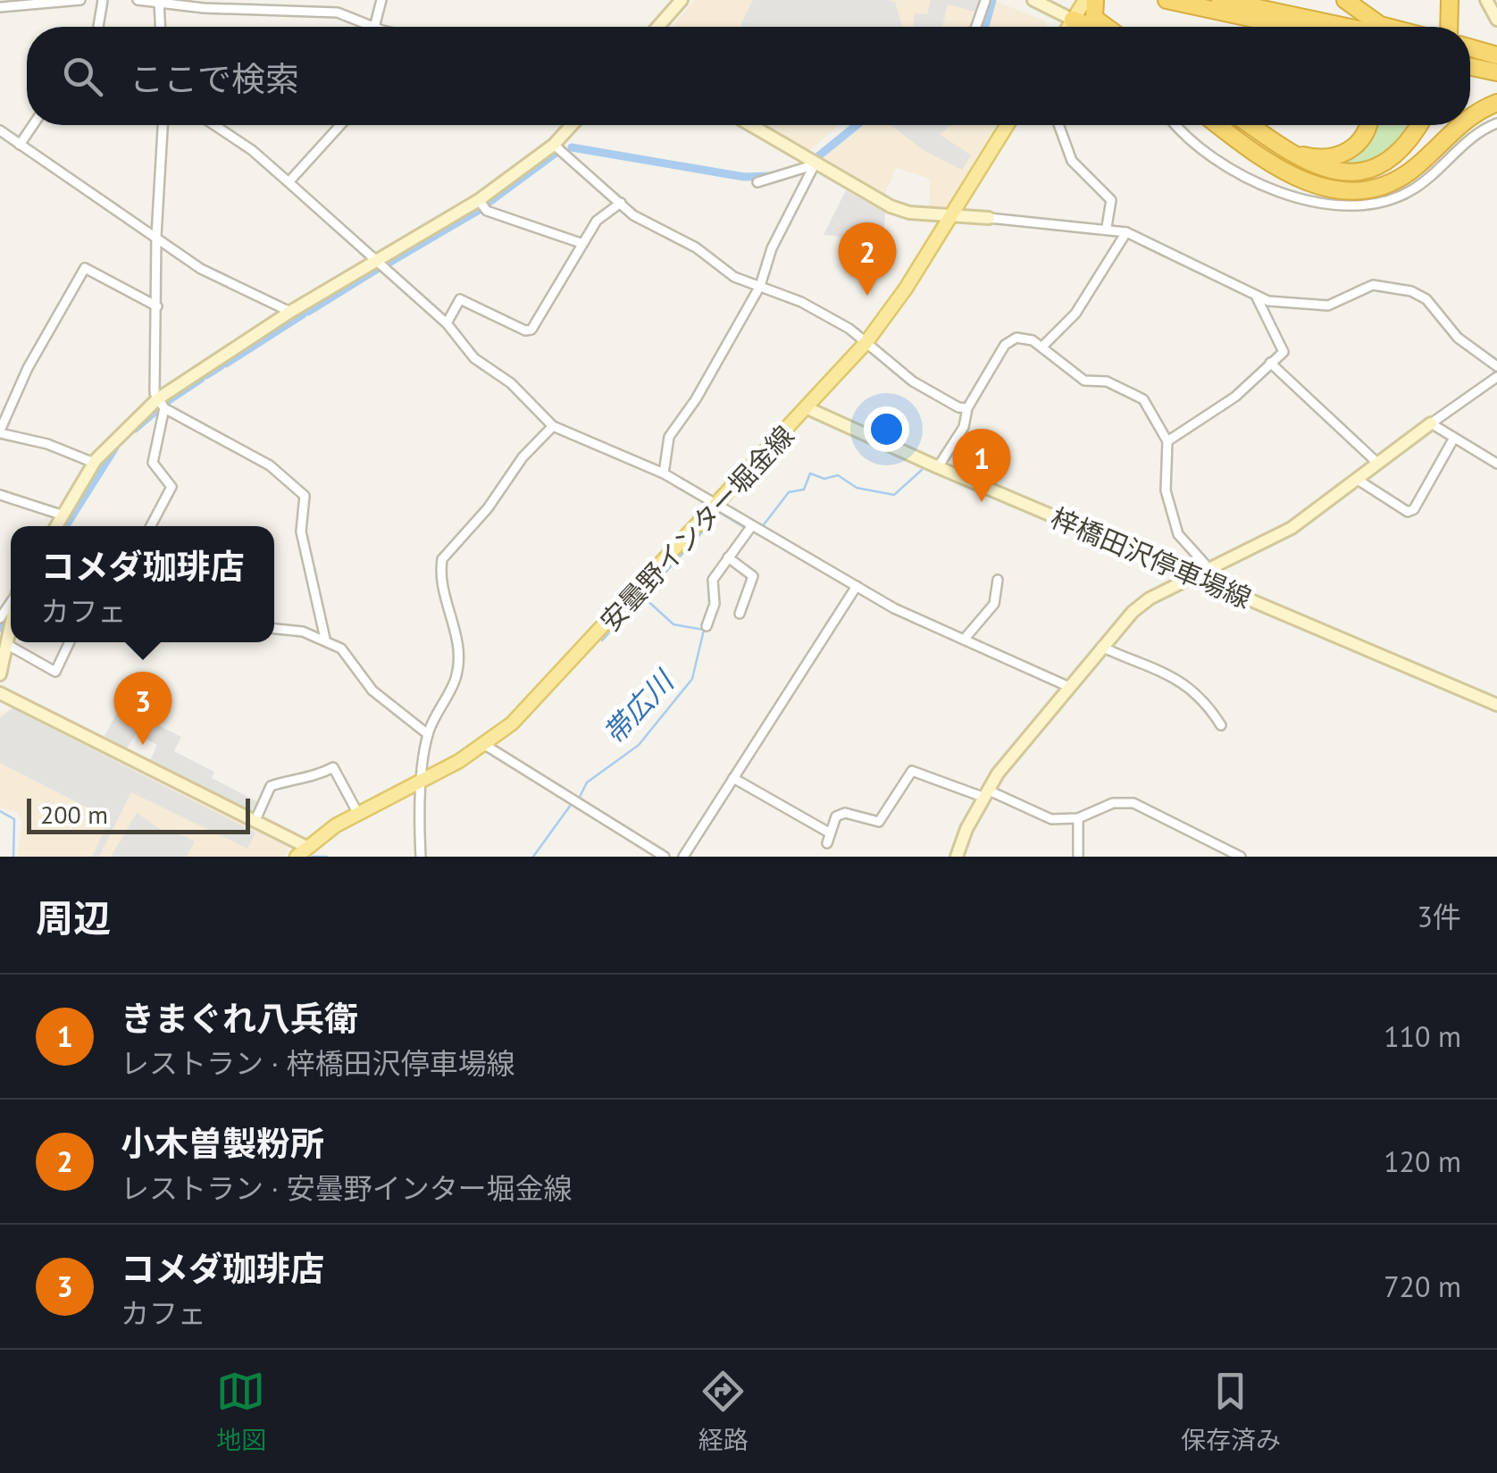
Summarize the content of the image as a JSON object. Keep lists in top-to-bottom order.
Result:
{
  "streets": {
    "main road": ["安曇野インター堀金線"],
    "street": ["梓橋田沢停車場線"]
  },
  "crossings": [
    ["安曇野インター堀金線", "梓橋田沢停車場線"]
  ],
  "water": ["帯広川"],
  "scale_bar": "200 m",
  "page": {
    "search": "ここで検索",
    "pins": ["2", "1", "3"],
    "popup": ["コメダ珈琲店", "カフェ"],
    "scale": "200 m",
    "heading": ["周辺", "3件"],
    "list": [
      {
        "mark": "1",
        "name": "きまぐれ八兵衛",
        "note": "レストラン · 梓橋田沢停車場線",
        "value": "110 m"
      },
      {
        "mark": "2",
        "name": "小木曽製粉所",
        "note": "レストラン · 安曇野インター堀金線",
        "value": "120 m"
      },
      {
        "mark": "3",
        "name": "コメダ珈琲店",
        "note": "カフェ",
        "value": "720 m"
      }
    ],
    "nav": ["地図", "経路", "保存済み"]
  }
}
